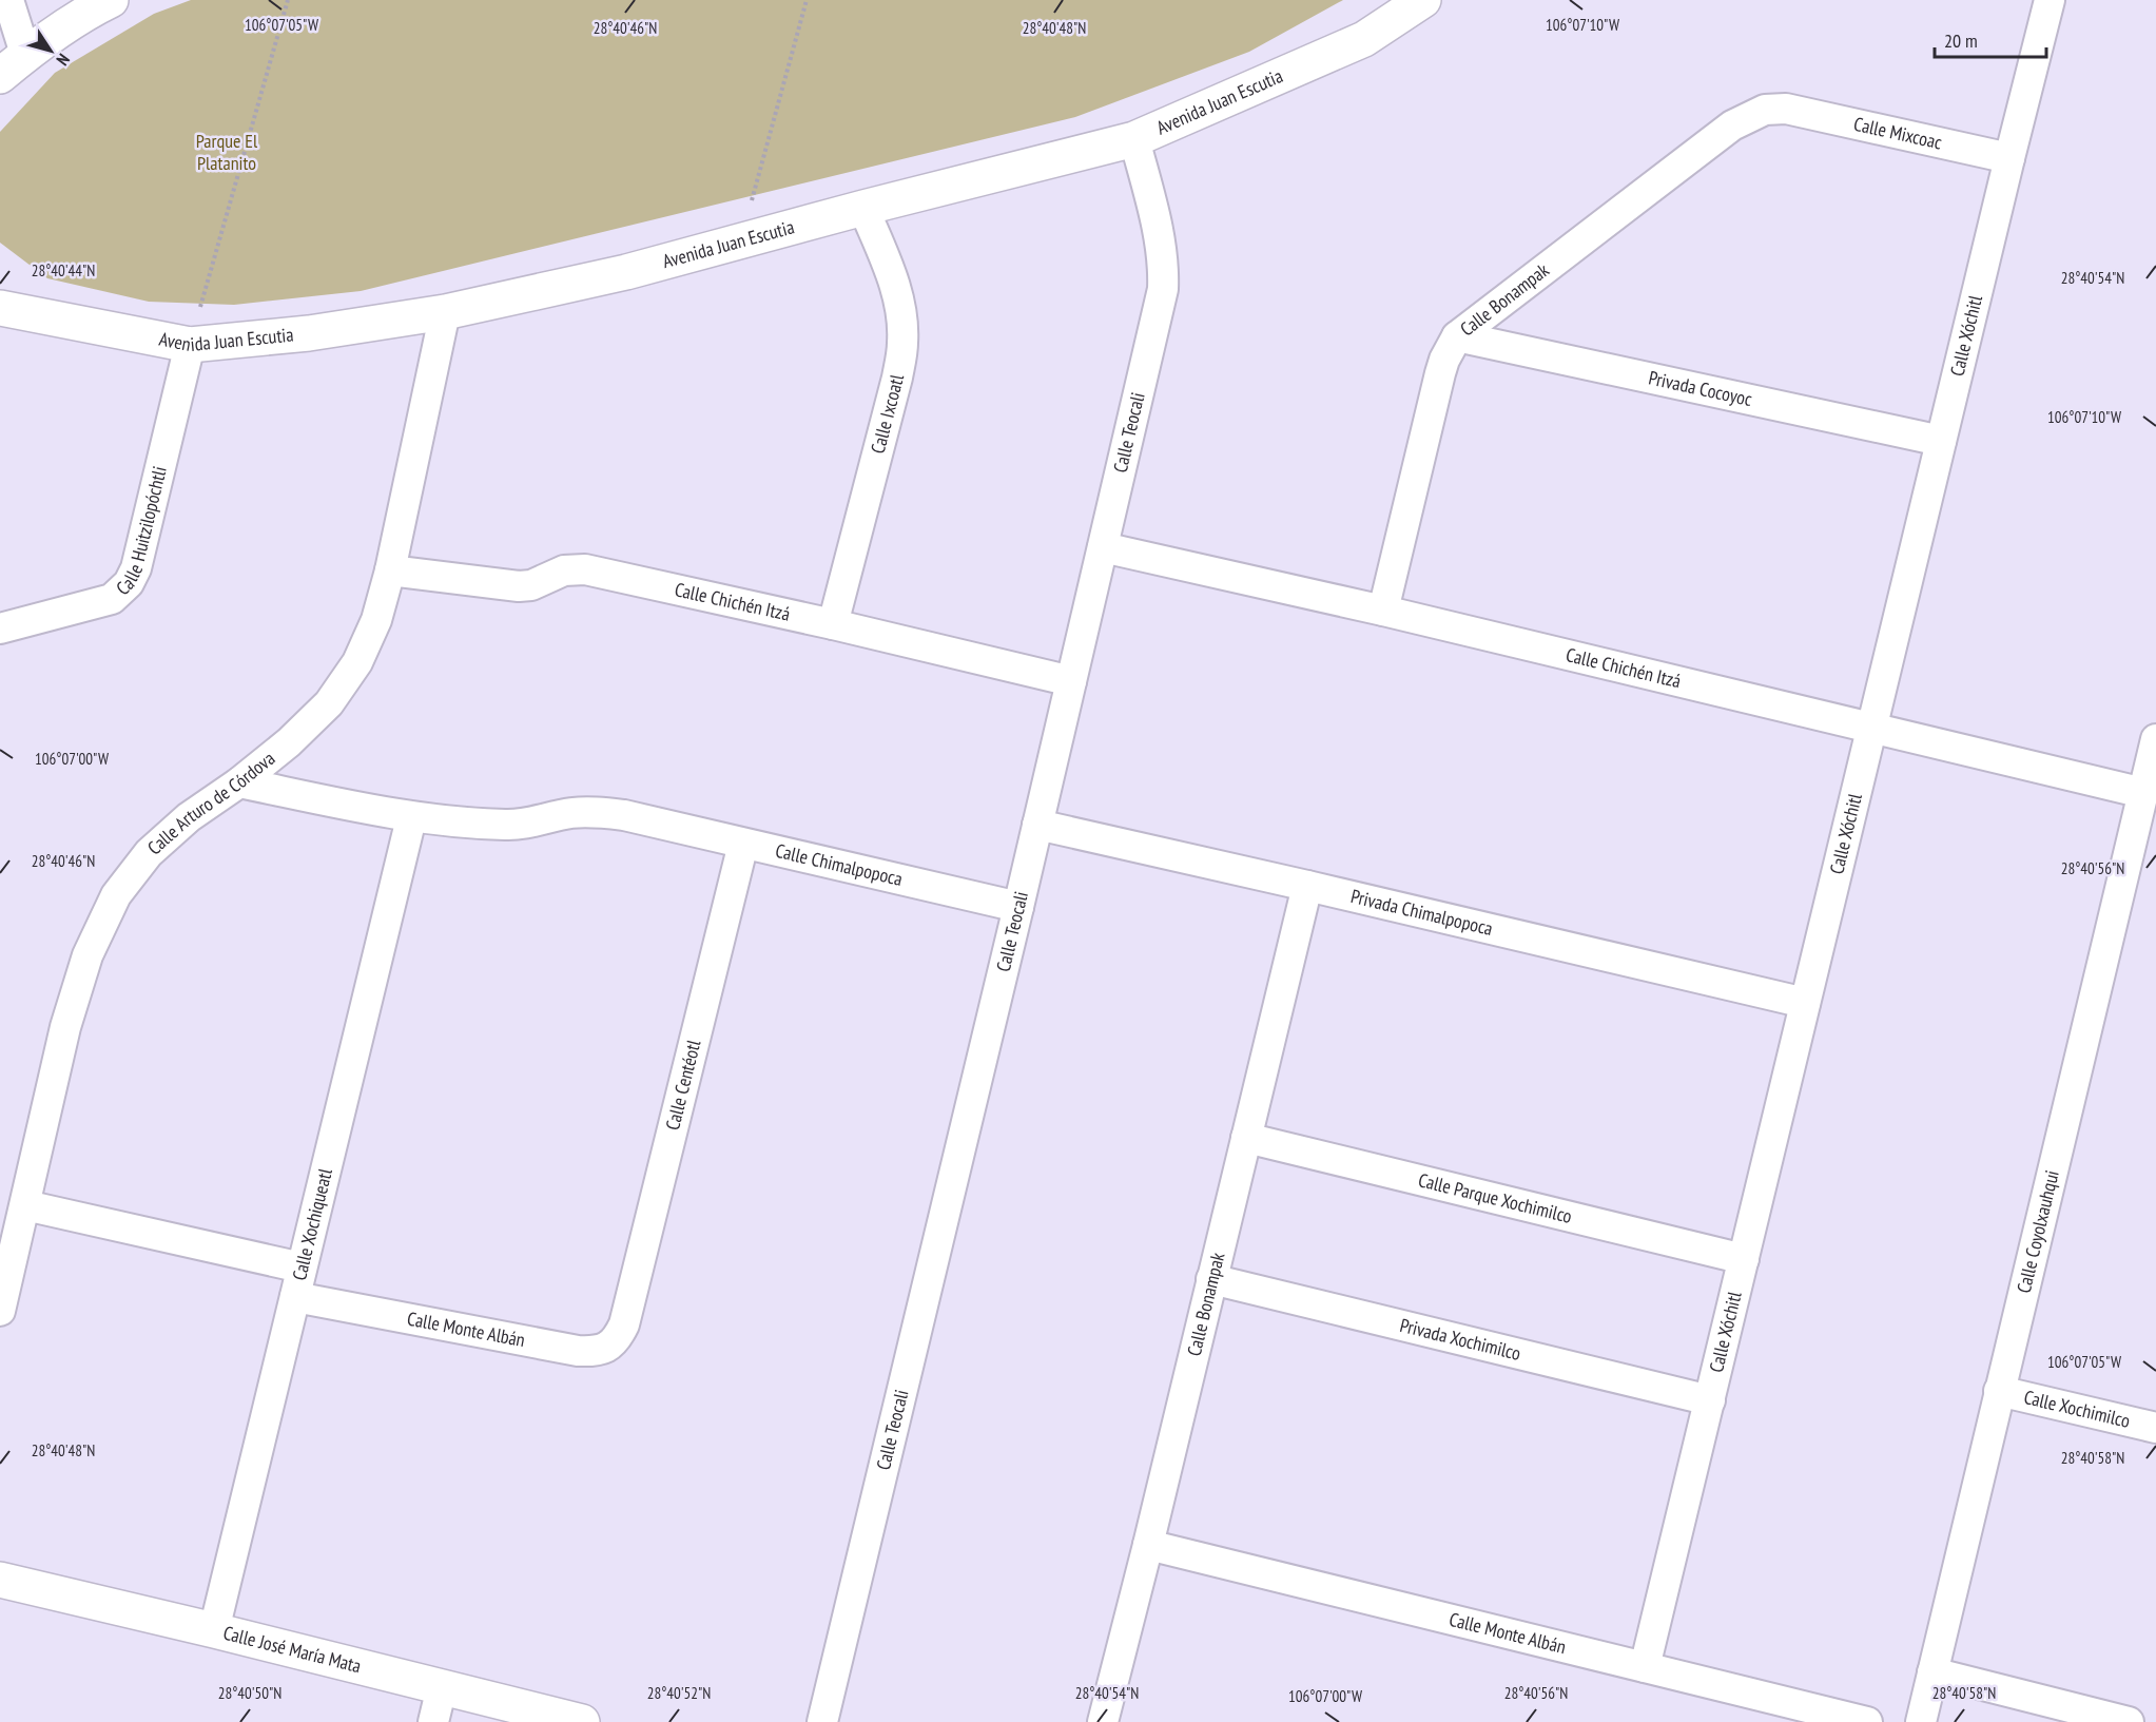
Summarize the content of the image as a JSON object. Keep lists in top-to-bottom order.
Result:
{
  "streets": {
    "main road": ["Avenida Juan Escutia", "Calle José María Mata"],
    "street": [
      "Calle Mixcoac",
      "Calle Bonampak",
      "Calle Xóchitl",
      "Privada Cocoyoc",
      "Calle Ixcoatl",
      "Calle Teocali",
      "Calle Huitzilopóchtli",
      "Calle Chichén Itzá",
      "Calle Arturo de Córdova",
      "Calle Chimalpopoca",
      "Privada Chimalpopoca",
      "Calle Centéotl",
      "Calle Parque Xochimilco",
      "Calle Xochiqueatl",
      "Calle Coyolxauhqui",
      "Calle Monte Albán",
      "Privada Xochimilco",
      "Calle Xochimilco"
    ]
  },
  "crossings": [
    ["Avenida Juan Escutia", "Calle Ixcoatl"],
    ["Avenida Juan Escutia", "Calle Teocali"],
    ["Avenida Juan Escutia", "Calle Huitzilopóchtli"],
    ["Avenida Juan Escutia", "Calle Arturo de Córdova"],
    ["Calle Mixcoac", "Calle Bonampak"],
    ["Calle Mixcoac", "Calle Xóchitl"],
    ["Calle Bonampak", "Privada Cocoyoc"],
    ["Calle Bonampak", "Calle Chichén Itzá"],
    ["Calle Bonampak", "Privada Chimalpopoca"],
    ["Calle Bonampak", "Calle Parque Xochimilco"],
    ["Calle Bonampak", "Calle Monte Albán"],
    ["Calle Bonampak", "Privada Xochimilco"],
    ["Calle Xóchitl", "Privada Cocoyoc"],
    ["Calle Xóchitl", "Calle Chichén Itzá"],
    ["Calle Xóchitl", "Privada Chimalpopoca"],
    ["Calle Xóchitl", "Calle Parque Xochimilco"],
    ["Calle Xóchitl", "Calle Monte Albán"],
    ["Calle Xóchitl", "Privada Xochimilco"],
    ["Calle Ixcoatl", "Calle Chichén Itzá"],
    ["Calle Teocali", "Calle Chichén Itzá"],
    ["Calle Teocali", "Calle Chimalpopoca"],
    ["Calle Teocali", "Privada Chimalpopoca"],
    ["Calle Chichén Itzá", "Calle Arturo de Córdova"],
    ["Calle Chichén Itzá", "Calle Coyolxauhqui"],
    ["Calle Arturo de Córdova", "Calle Chimalpopoca"],
    ["Calle Chimalpopoca", "Calle Centéotl"],
    ["Calle Chimalpopoca", "Calle Xochiqueatl"],
    ["Calle Centéotl", "Calle Monte Albán"],
    ["Calle Xochiqueatl", "Calle Monte Albán"],
    ["Calle Xochiqueatl", "Calle José María Mata"],
    ["Calle Coyolxauhqui", "Calle Xochimilco"]
  ],
  "parks": ["Parque El Platanito"],
  "scale_bar": "20 m",
  "north": "bottom right",
  "coordinates": [
    "106°07'05\"W",
    "106°07'10\"W",
    "28°40'46\"N",
    "28°40'48\"N",
    "28°40'44\"N",
    "28°40'54\"N",
    "106°07'00\"W",
    "28°40'56\"N",
    "28°40'58\"N",
    "28°40'50\"N",
    "28°40'52\"N"
  ]
}
